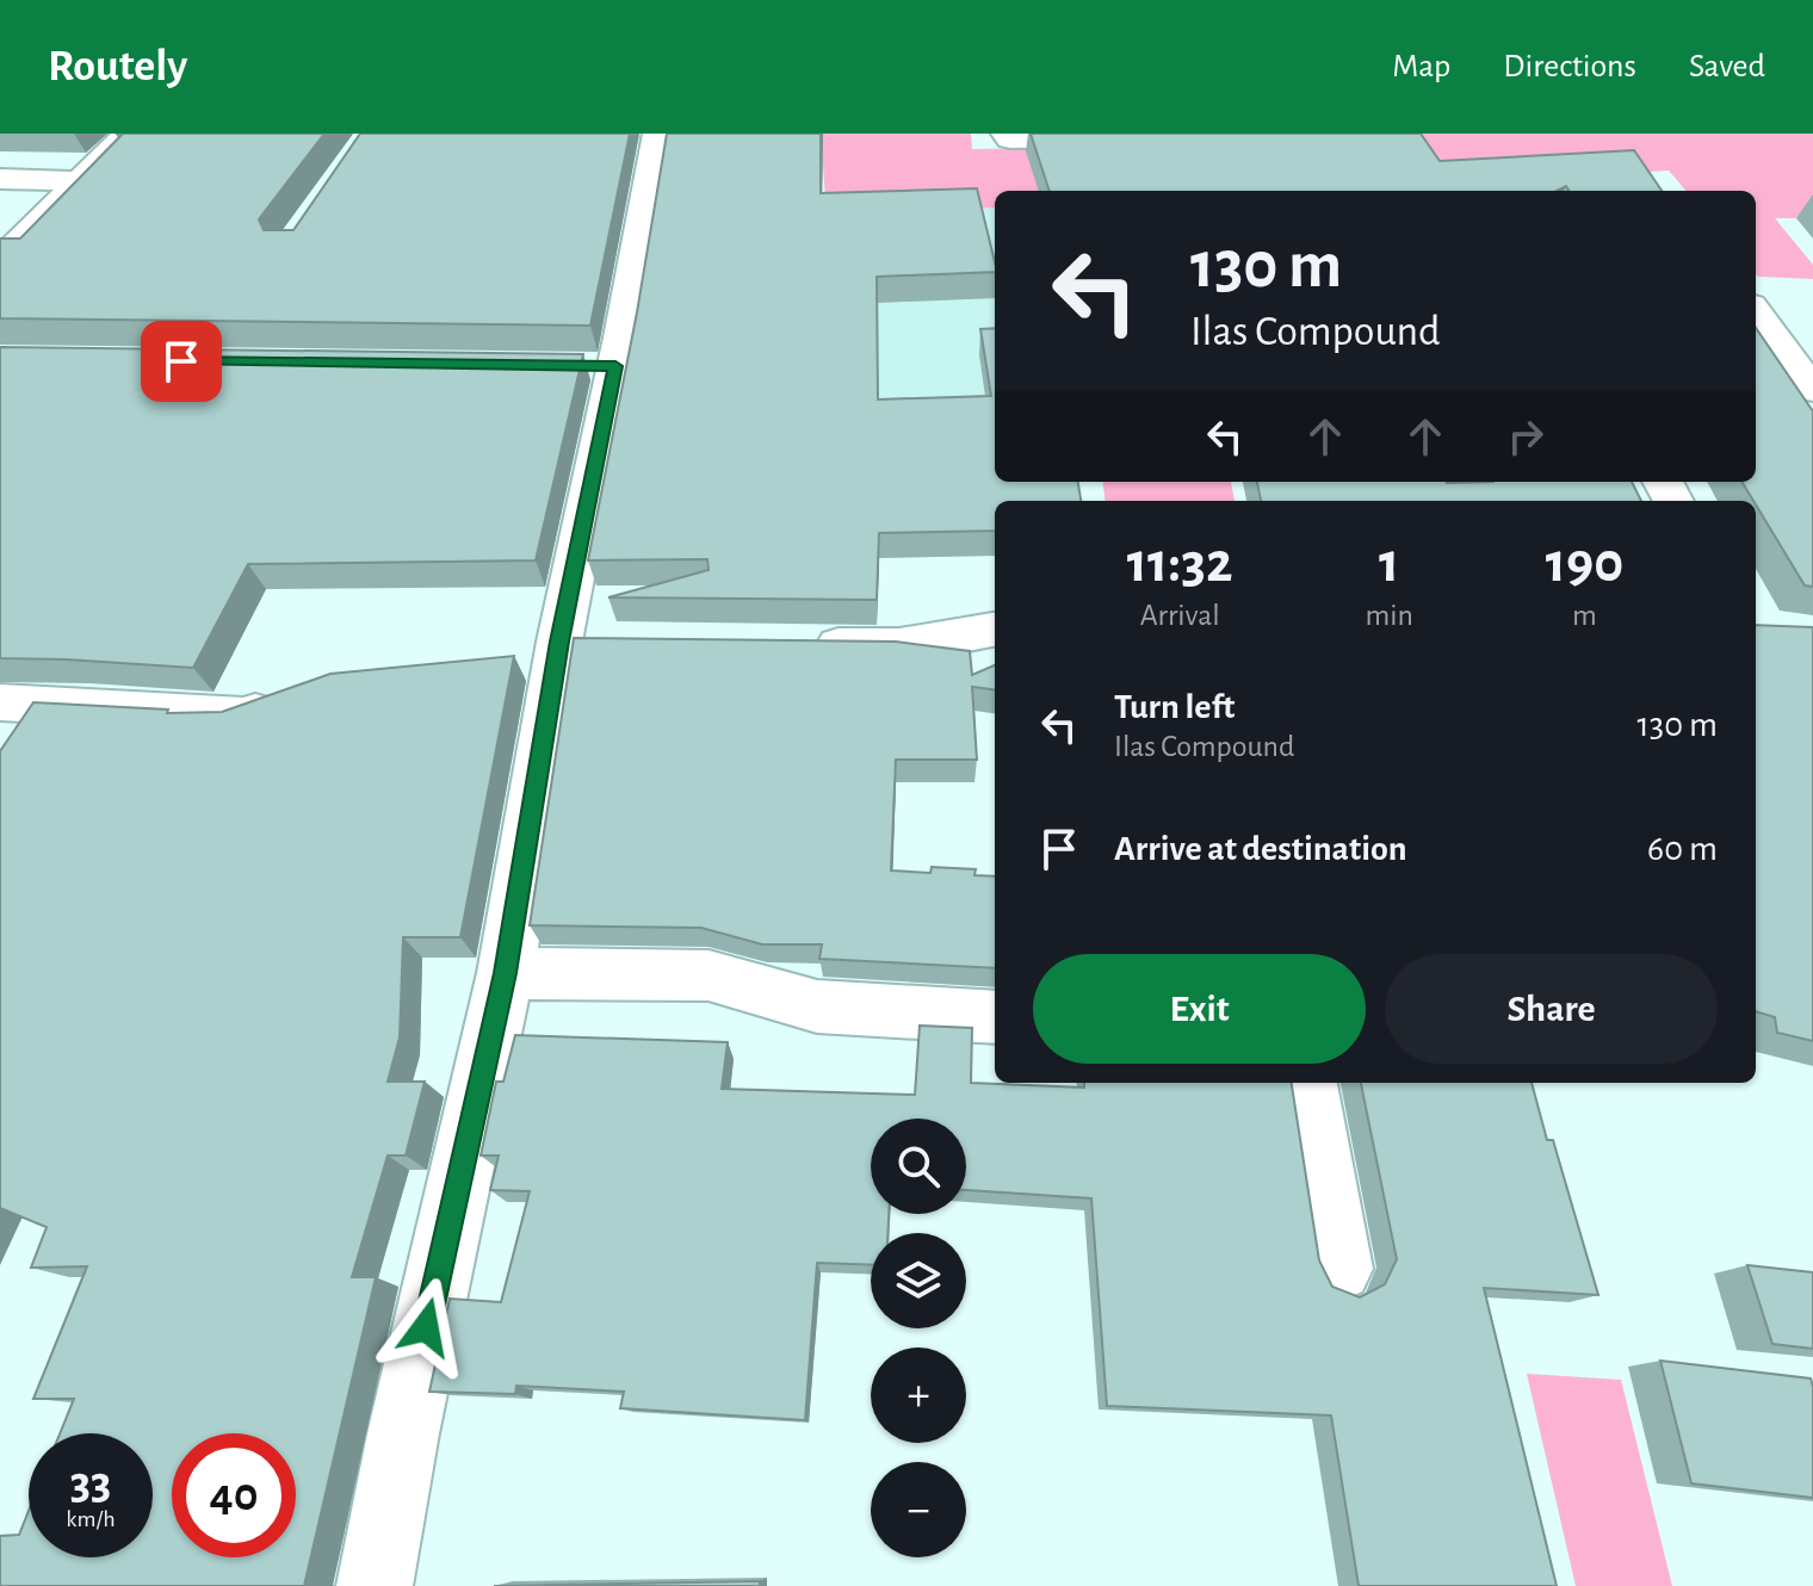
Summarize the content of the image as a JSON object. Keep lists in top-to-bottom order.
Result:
{
  "page": {
    "header": "Routely",
    "nav": ["Map", "Directions", "Saved"],
    "turn": ["130 m", "Ilas Compound"],
    "eta": [
      "11:32",
      "Arrival",
      "1",
      "min",
      "190",
      "m"
    ],
    "list": [
      {
        "name": "Turn left",
        "note": "Ilas Compound",
        "value": "130 m"
      },
      {
        "name": "Arrive at destination",
        "value": "60 m"
      }
    ],
    "buttons": ["Exit", "Share"],
    "map_buttons": ["+", "−"],
    "speed": "33 km/h",
    "limit": "40"
  }
}
